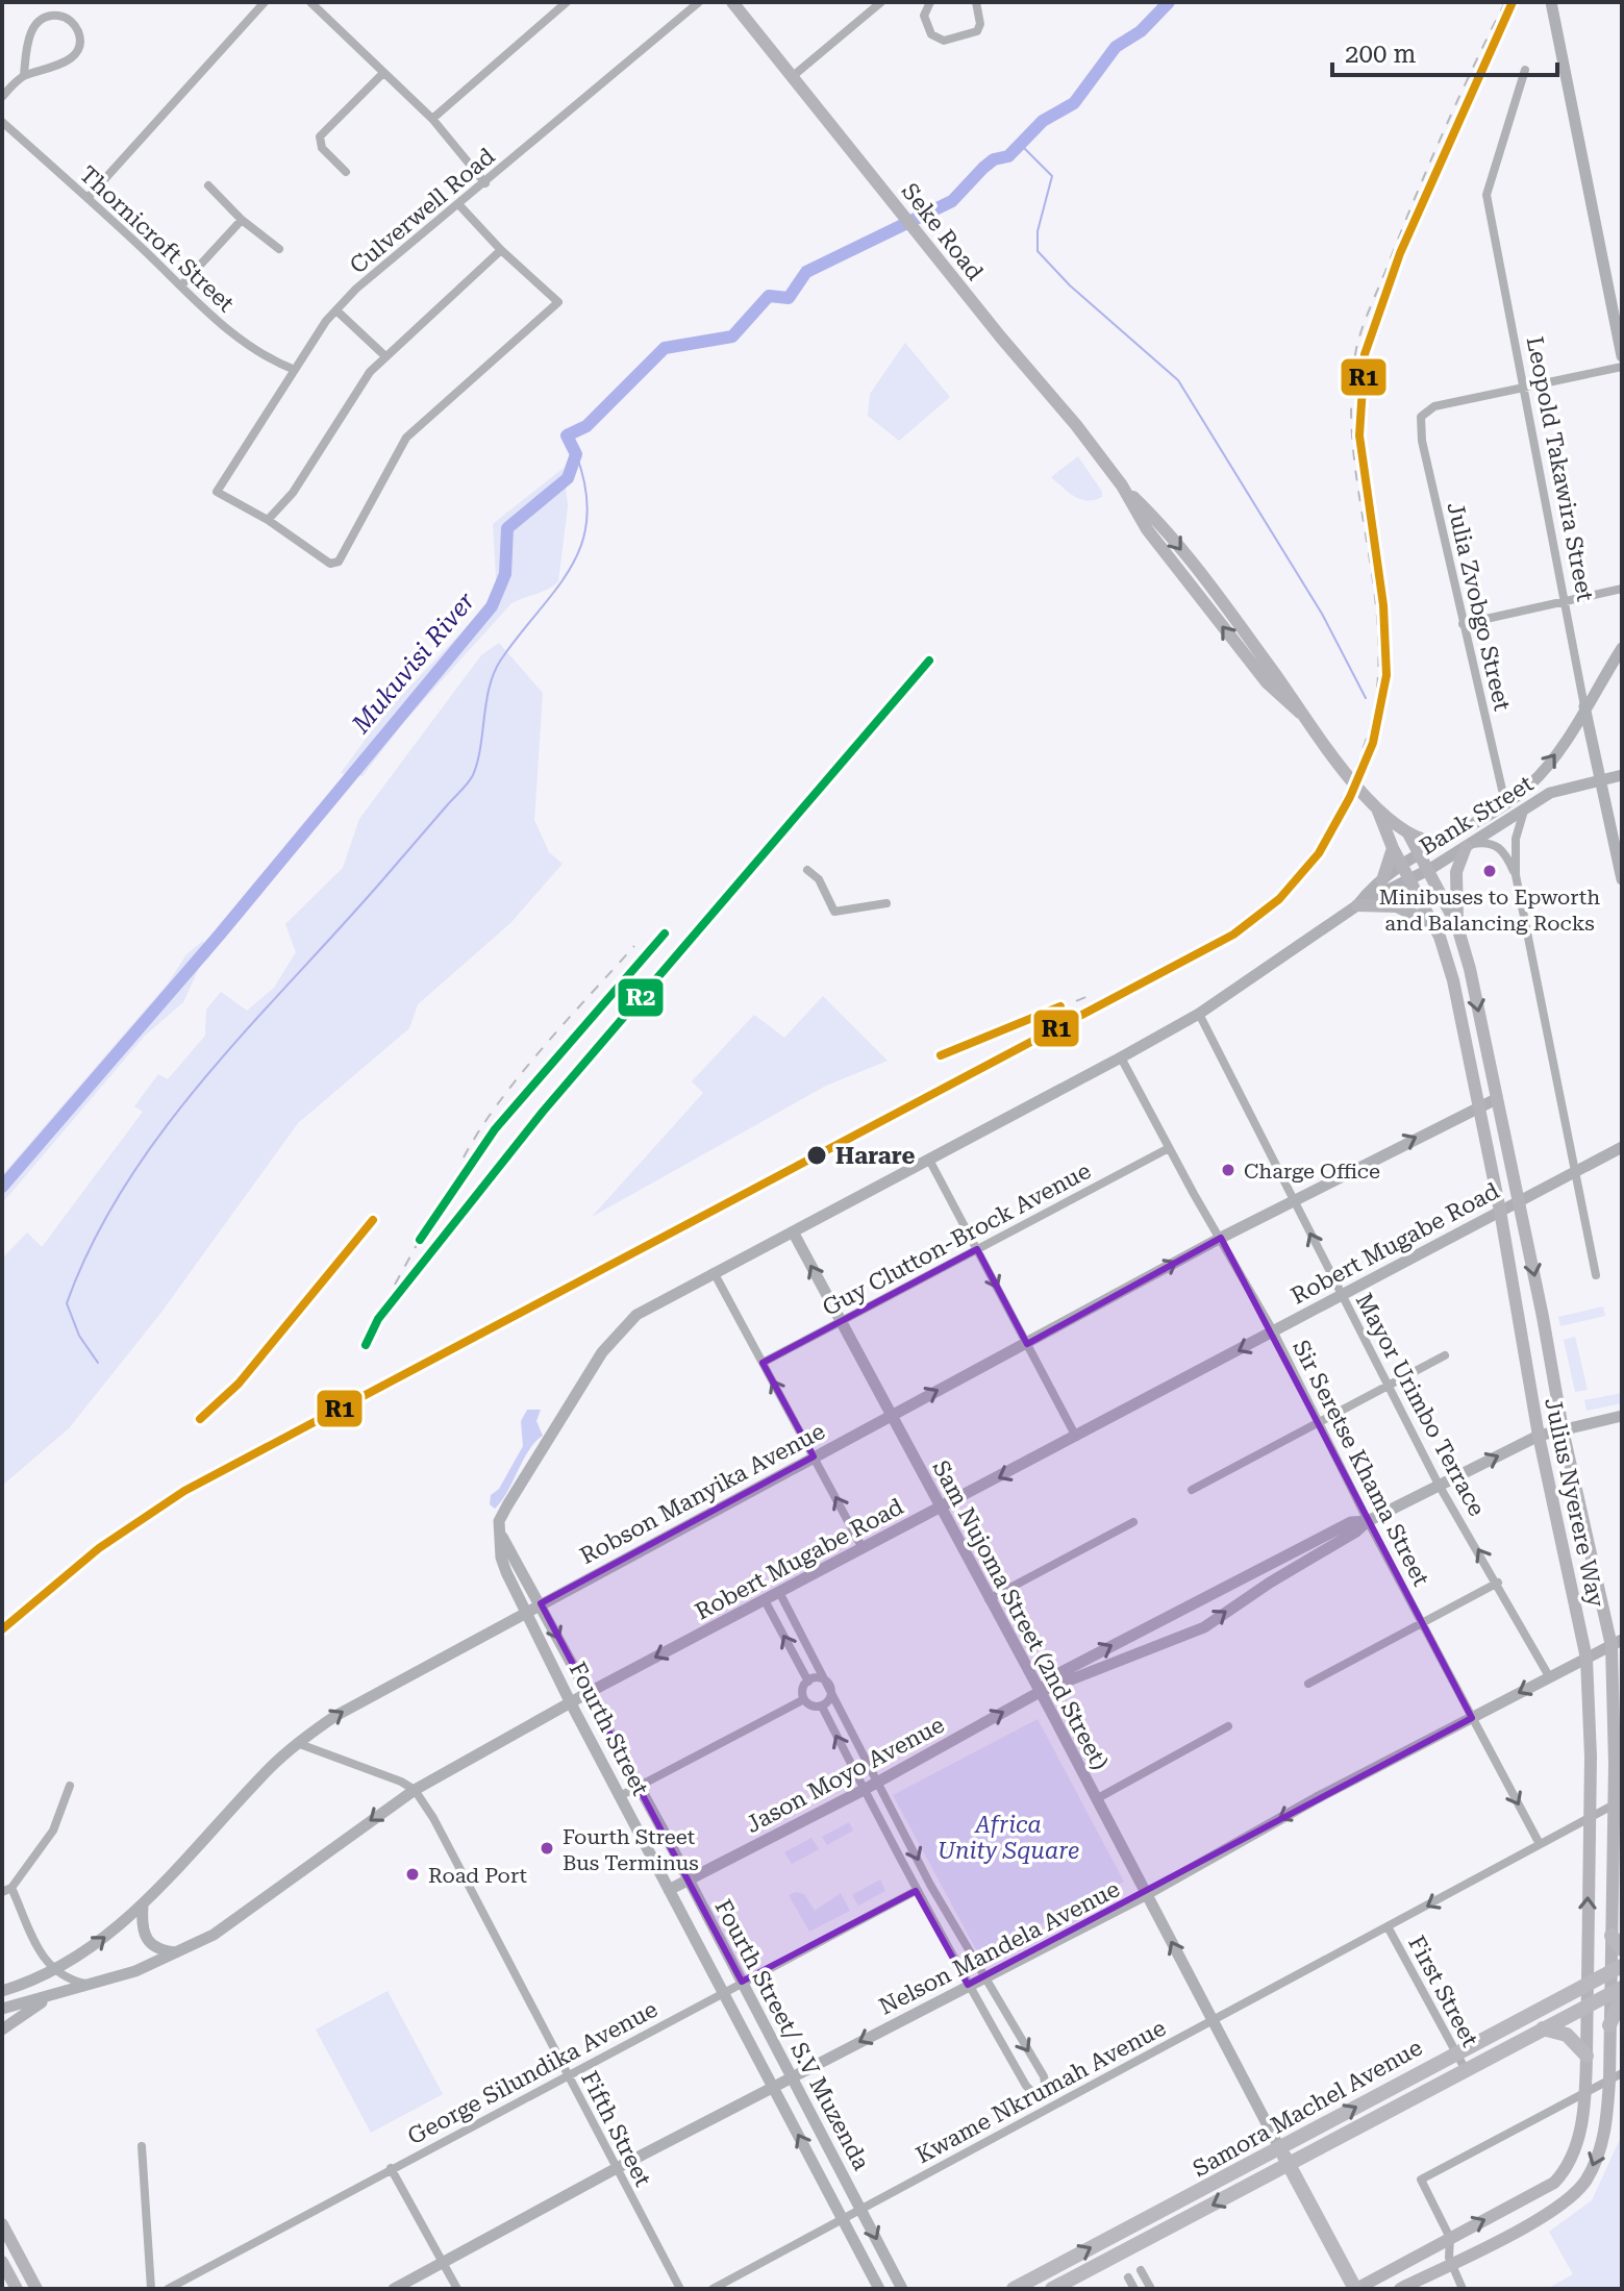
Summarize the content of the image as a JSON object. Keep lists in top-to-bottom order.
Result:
{
  "streets": {
    "highway": ["Samora Machel Avenue"],
    "main road": [
      "Seke Road",
      "Leopold Takawira Street",
      "Bank Street",
      "Robert Mugabe Road",
      "Robson Manyika Avenue",
      "Julius Nyerere Way",
      "Sam Nujoma Street (2nd Street)",
      "Fourth Street",
      "Jason Moyo Avenue",
      "Nelson Mandela Avenue",
      "Fourth Street/ S.V Muzenda"
    ],
    "street": [
      "Culverwell Road",
      "Thornicroft Street",
      "Julia Zvobgo Street",
      "Guy Clutton-Brock Avenue",
      "Mayor Urimbo Terrace",
      "Sir Seretse Khama Street",
      "First Street",
      "George Silundika Avenue",
      "Kwame Nkrumah Avenue",
      "Fifth Street"
    ]
  },
  "crossings": [
    ["Culverwell Road", "Thornicroft Street"],
    ["Seke Road", "Julius Nyerere Way"],
    ["Leopold Takawira Street", "Julia Zvobgo Street"],
    ["Leopold Takawira Street", "Bank Street"],
    ["Bank Street", "Julius Nyerere Way"],
    ["Guy Clutton-Brock Avenue", "Sir Seretse Khama Street"],
    ["Guy Clutton-Brock Avenue", "Sam Nujoma Street (2nd Street)"],
    ["Robert Mugabe Road", "Mayor Urimbo Terrace"],
    ["Robert Mugabe Road", "Sir Seretse Khama Street"],
    ["Robert Mugabe Road", "Julius Nyerere Way"],
    ["Robert Mugabe Road", "Sam Nujoma Street (2nd Street)"],
    ["Robert Mugabe Road", "Fourth Street"],
    ["Robert Mugabe Road", "Fourth Street/ S.V Muzenda"],
    ["Robert Mugabe Road", "Fifth Street"],
    ["Mayor Urimbo Terrace", "Robson Manyika Avenue"],
    ["Mayor Urimbo Terrace", "Jason Moyo Avenue"],
    ["Mayor Urimbo Terrace", "Nelson Mandela Avenue"],
    ["Sir Seretse Khama Street", "Robson Manyika Avenue"],
    ["Sir Seretse Khama Street", "Jason Moyo Avenue"],
    ["Sir Seretse Khama Street", "Nelson Mandela Avenue"],
    ["Sir Seretse Khama Street", "Kwame Nkrumah Avenue"],
    ["Robson Manyika Avenue", "Julius Nyerere Way"],
    ["Robson Manyika Avenue", "Sam Nujoma Street (2nd Street)"],
    ["Robson Manyika Avenue", "Fourth Street"],
    ["Robson Manyika Avenue", "Fourth Street/ S.V Muzenda"],
    ["Julius Nyerere Way", "Jason Moyo Avenue"],
    ["Julius Nyerere Way", "Nelson Mandela Avenue"],
    ["Julius Nyerere Way", "Kwame Nkrumah Avenue"],
    ["Julius Nyerere Way", "Samora Machel Avenue"],
    ["Sam Nujoma Street (2nd Street)", "Jason Moyo Avenue"],
    ["Sam Nujoma Street (2nd Street)", "Nelson Mandela Avenue"],
    ["Sam Nujoma Street (2nd Street)", "Kwame Nkrumah Avenue"],
    ["Sam Nujoma Street (2nd Street)", "Samora Machel Avenue"],
    ["Fourth Street", "Jason Moyo Avenue"],
    ["Fourth Street", "Nelson Mandela Avenue"],
    ["Fourth Street", "Fourth Street/ S.V Muzenda"],
    ["Fourth Street", "George Silundika Avenue"],
    ["Fourth Street", "Kwame Nkrumah Avenue"],
    ["Jason Moyo Avenue", "Fourth Street/ S.V Muzenda"],
    ["Nelson Mandela Avenue", "Fourth Street/ S.V Muzenda"],
    ["Nelson Mandela Avenue", "Fifth Street"],
    ["First Street", "Kwame Nkrumah Avenue"],
    ["First Street", "Samora Machel Avenue"],
    ["Fourth Street/ S.V Muzenda", "George Silundika Avenue"],
    ["Fourth Street/ S.V Muzenda", "Kwame Nkrumah Avenue"],
    ["George Silundika Avenue", "Fifth Street"]
  ],
  "one_way": [
    "Robert Mugabe Road",
    "Robson Manyika Avenue",
    "Jason Moyo Avenue",
    "Nelson Mandela Avenue"
  ],
  "water": ["Mukuvisi River"],
  "parks": ["Africa Unity Square"],
  "places": [
    "Minibuses to Epworth and Balancing Rocks",
    "Harare",
    "Charge Office",
    "Fourth Street Bus Terminus",
    "Road Port"
  ],
  "lines": ["transit line R1", "transit line R2"],
  "scale_bar": "200 m"
}
